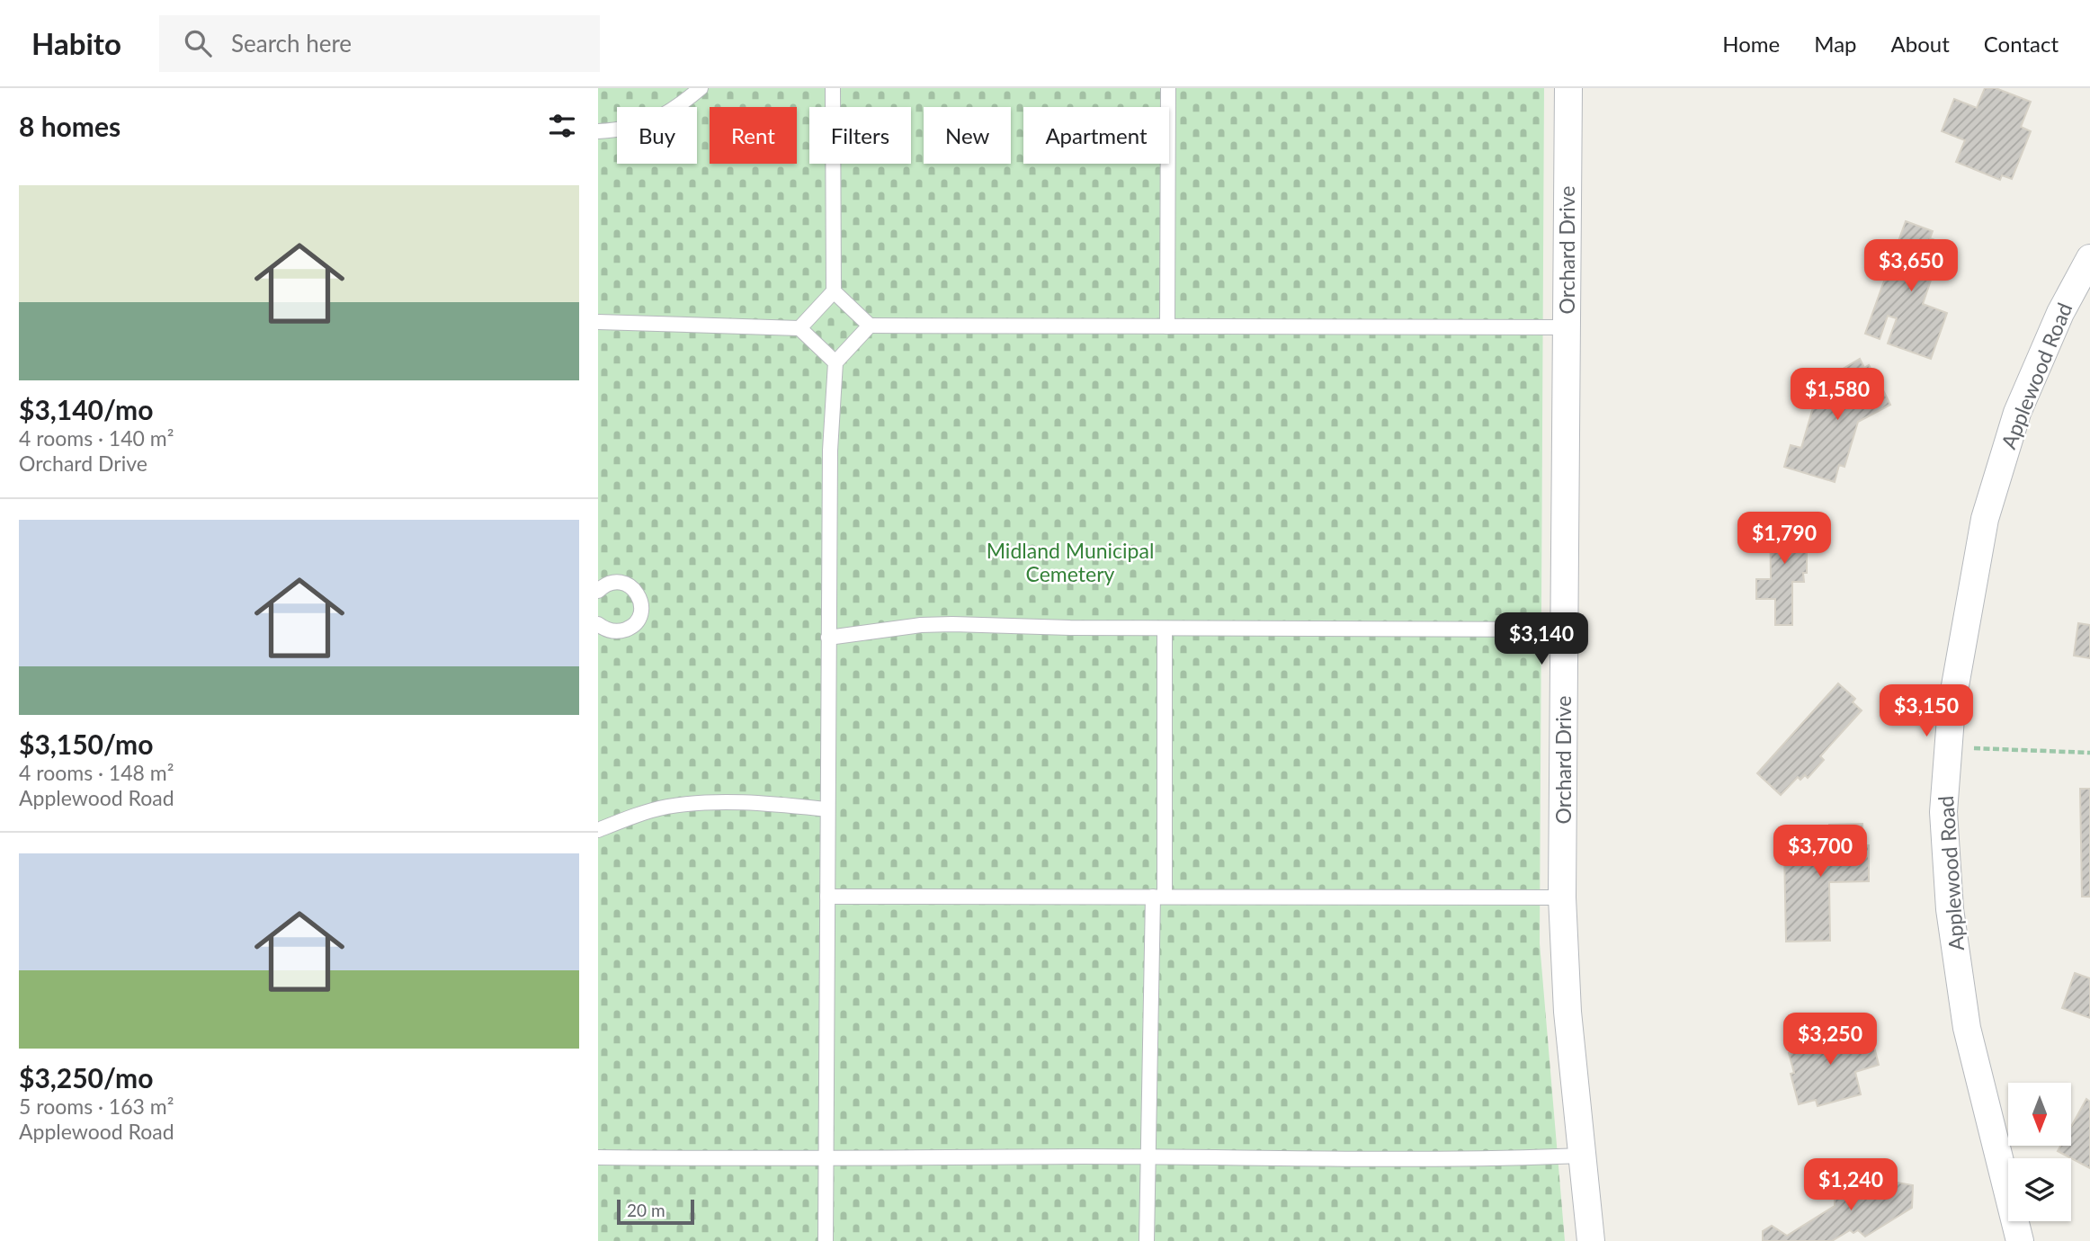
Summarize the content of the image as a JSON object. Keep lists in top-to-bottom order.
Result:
{
  "streets": {
    "street": ["Orchard Drive", "Applewood Road"]
  },
  "parks": ["Midland Municipal Cemetery"],
  "scale_bar": "20 m",
  "north": "bottom",
  "page": {
    "header": "Habito",
    "search": "Search here",
    "nav": [
      "Home",
      "Map",
      "About",
      "Contact"
    ],
    "heading": "8 homes",
    "chip": [
      "Buy",
      "Rent",
      "Filters",
      "New",
      "Apartment"
    ],
    "list": [
      {
        "name": "$3,140/mo",
        "note": "4 rooms · 140 m² · Orchard Drive"
      },
      {
        "name": "$3,150/mo",
        "note": "4 rooms · 148 m² · Applewood Road"
      },
      {
        "name": "$3,250/mo",
        "note": "5 rooms · 163 m² · Applewood Road"
      }
    ],
    "price": [
      "$3,650",
      "$1,580",
      "$1,790",
      "$3,140",
      "$3,150",
      "$3,700",
      "$3,250",
      "$1,240"
    ],
    "scale": "20 m"
  }
}
